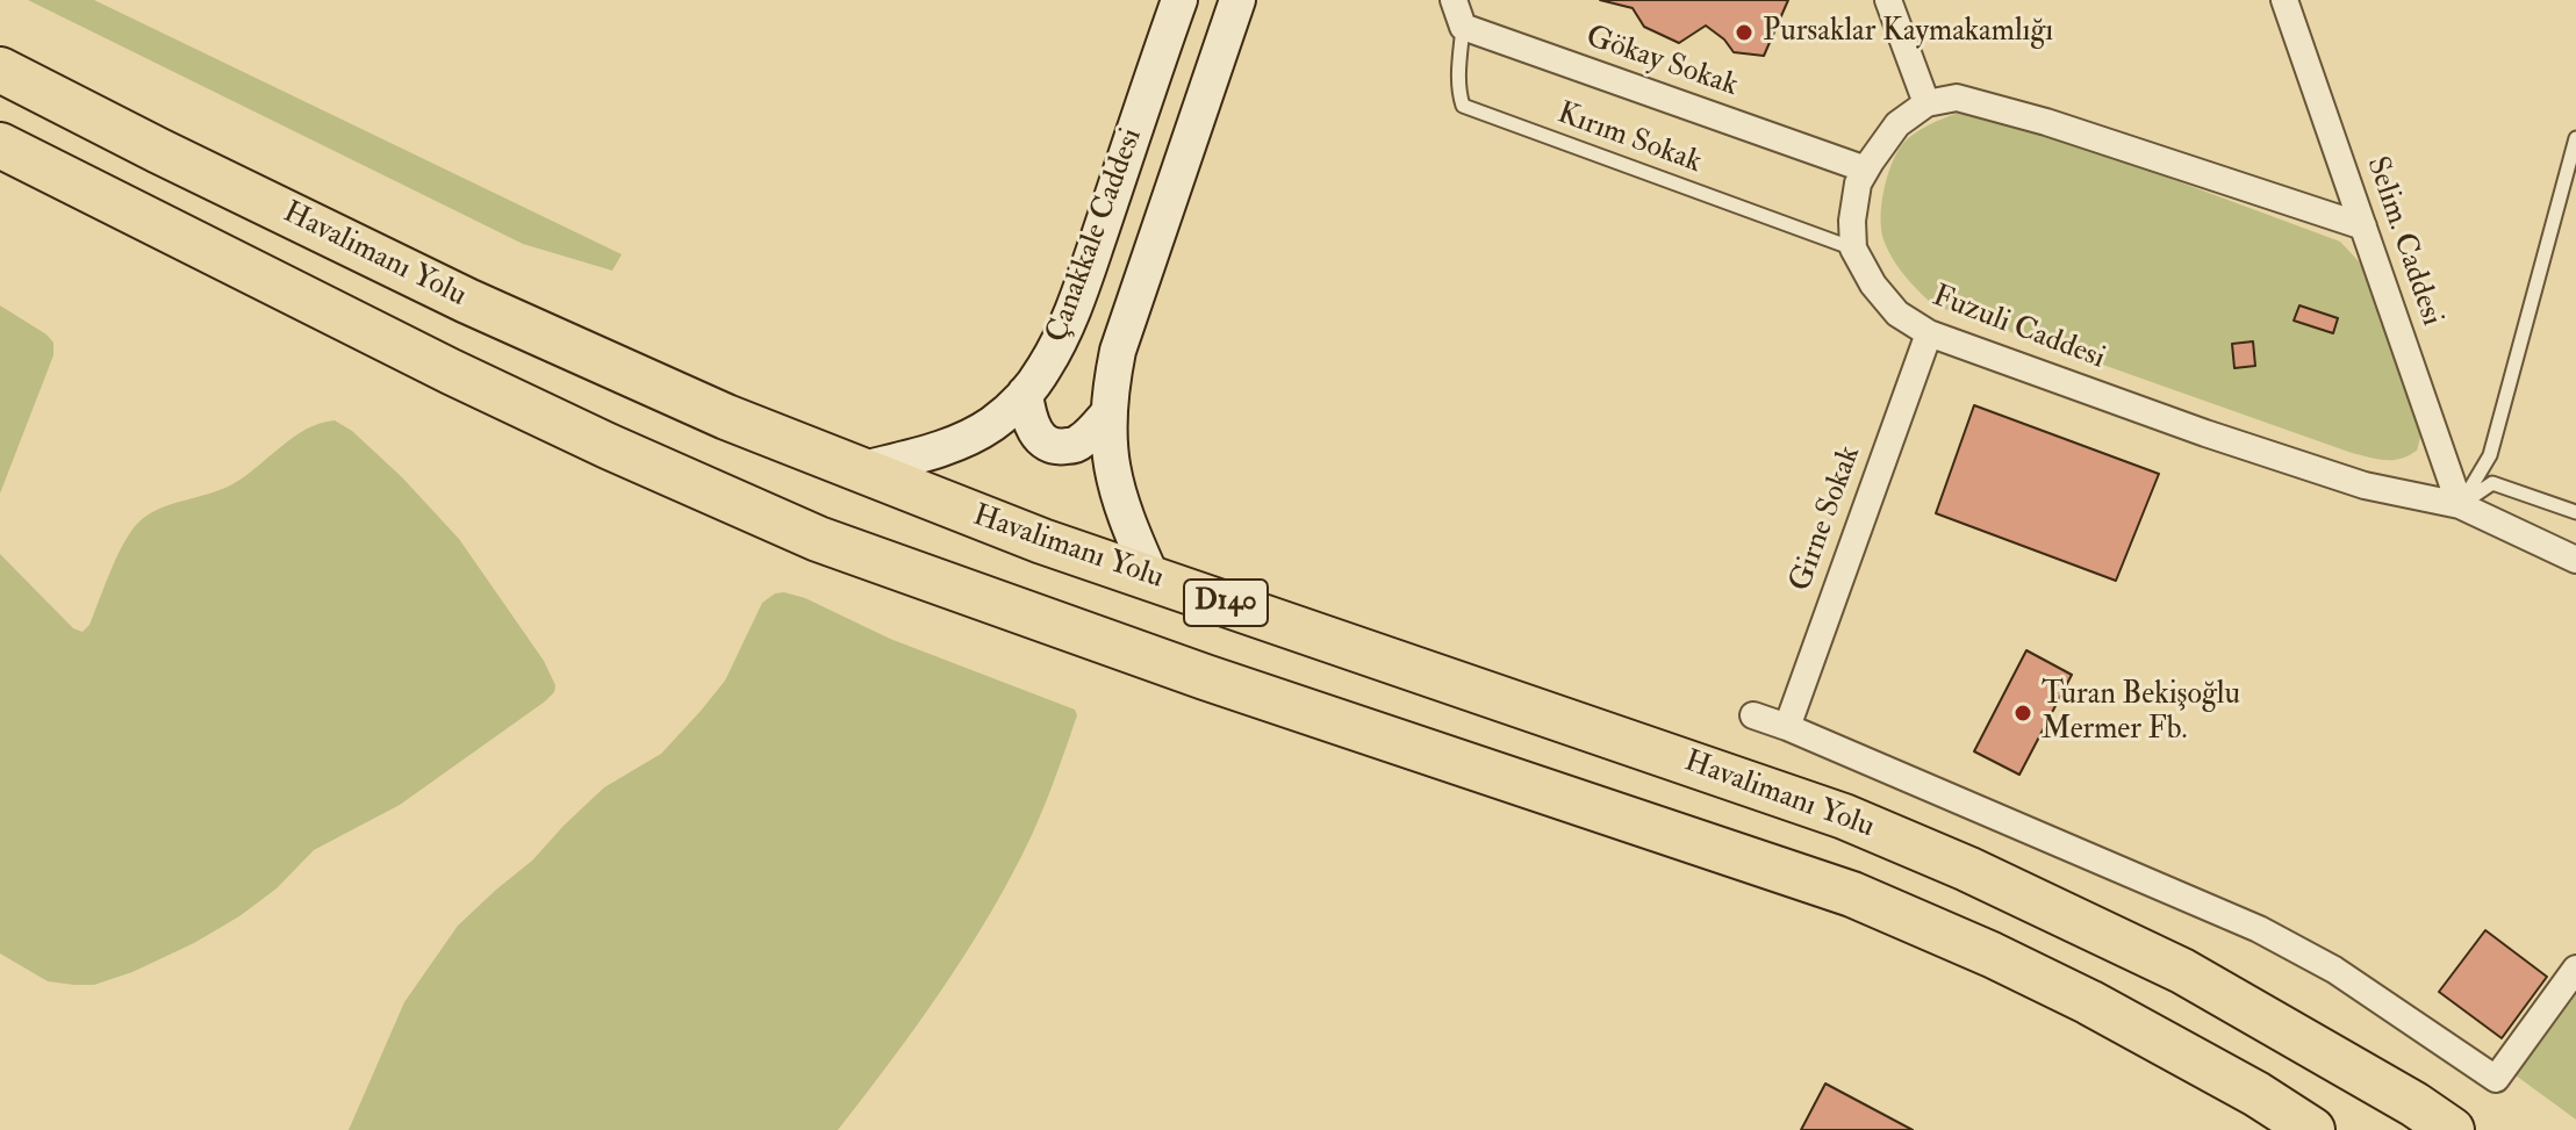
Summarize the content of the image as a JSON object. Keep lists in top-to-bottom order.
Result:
{
  "streets": {
    "highway": ["Havalimanı Yolu", "D140"],
    "main road": ["Çanakkale Caddesi"],
    "street": [
      "Gökay Sokak",
      "Selim. Caddesi",
      "Fuzuli Caddesi",
      "Girne Sokak"
    ],
    "lane": ["Kırım Sokak"]
  },
  "crossings": [
    ["Gökay Sokak", "Kırım Sokak"],
    ["Kırım Sokak", "Fuzuli Caddesi"],
    ["Çanakkale Caddesi", "Havalimanı Yolu"],
    ["Selim. Caddesi", "Fuzuli Caddesi"],
    ["Fuzuli Caddesi", "Girne Sokak"]
  ],
  "places": ["Pursaklar Kaymakamlığı", "Turan Bekişoğlu Mermer Fb."]
}
